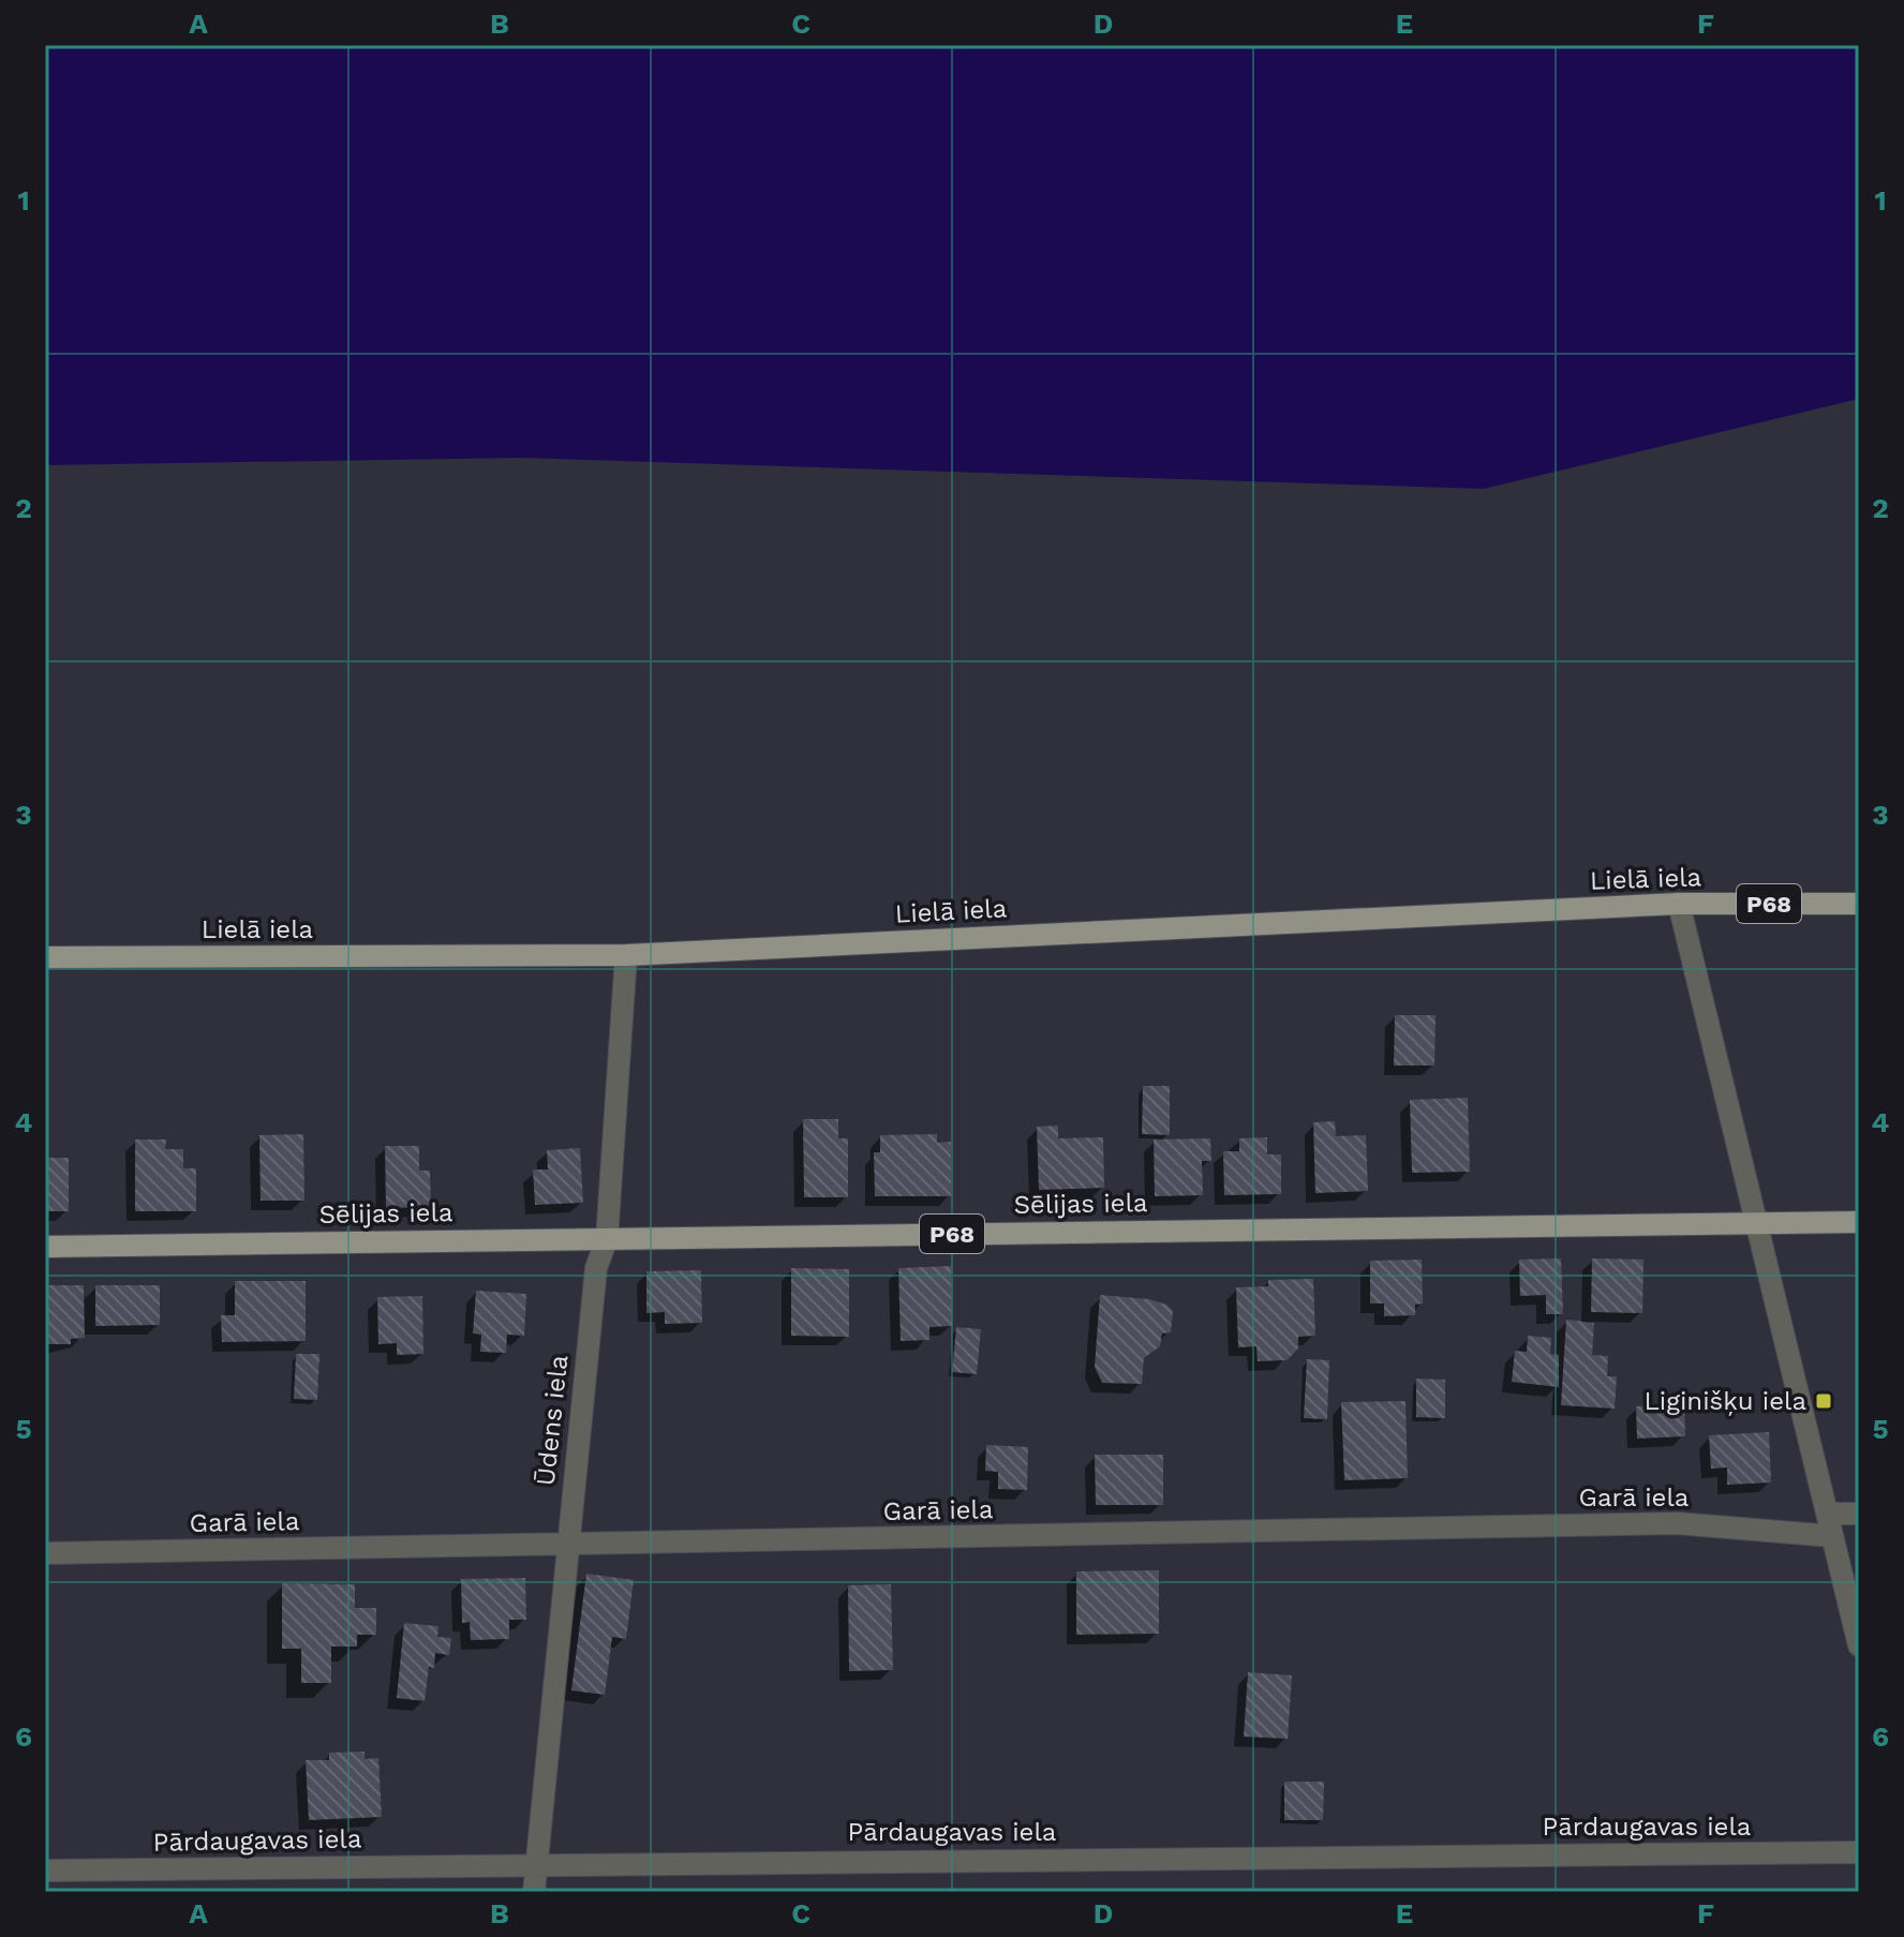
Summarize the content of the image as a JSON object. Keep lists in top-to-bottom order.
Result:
{
  "streets": {
    "main road": ["Lielā iela", "P68", "Sēlijas iela"],
    "street": ["Ūdens iela", "Garā iela", "Pārdaugavas iela"]
  },
  "crossings": [
    ["Lielā iela", "Ūdens iela"],
    ["Sēlijas iela", "Ūdens iela"],
    ["Ūdens iela", "Garā iela"],
    ["Ūdens iela", "Pārdaugavas iela"]
  ],
  "places": {
    "transit": ["Liginišķu iela"]
  },
  "grid": {
    "columns": [
      "A",
      "B",
      "C",
      "D",
      "E",
      "F"
    ],
    "rows": [
      "1",
      "2",
      "3",
      "4",
      "5",
      "6"
    ]
  }
}
